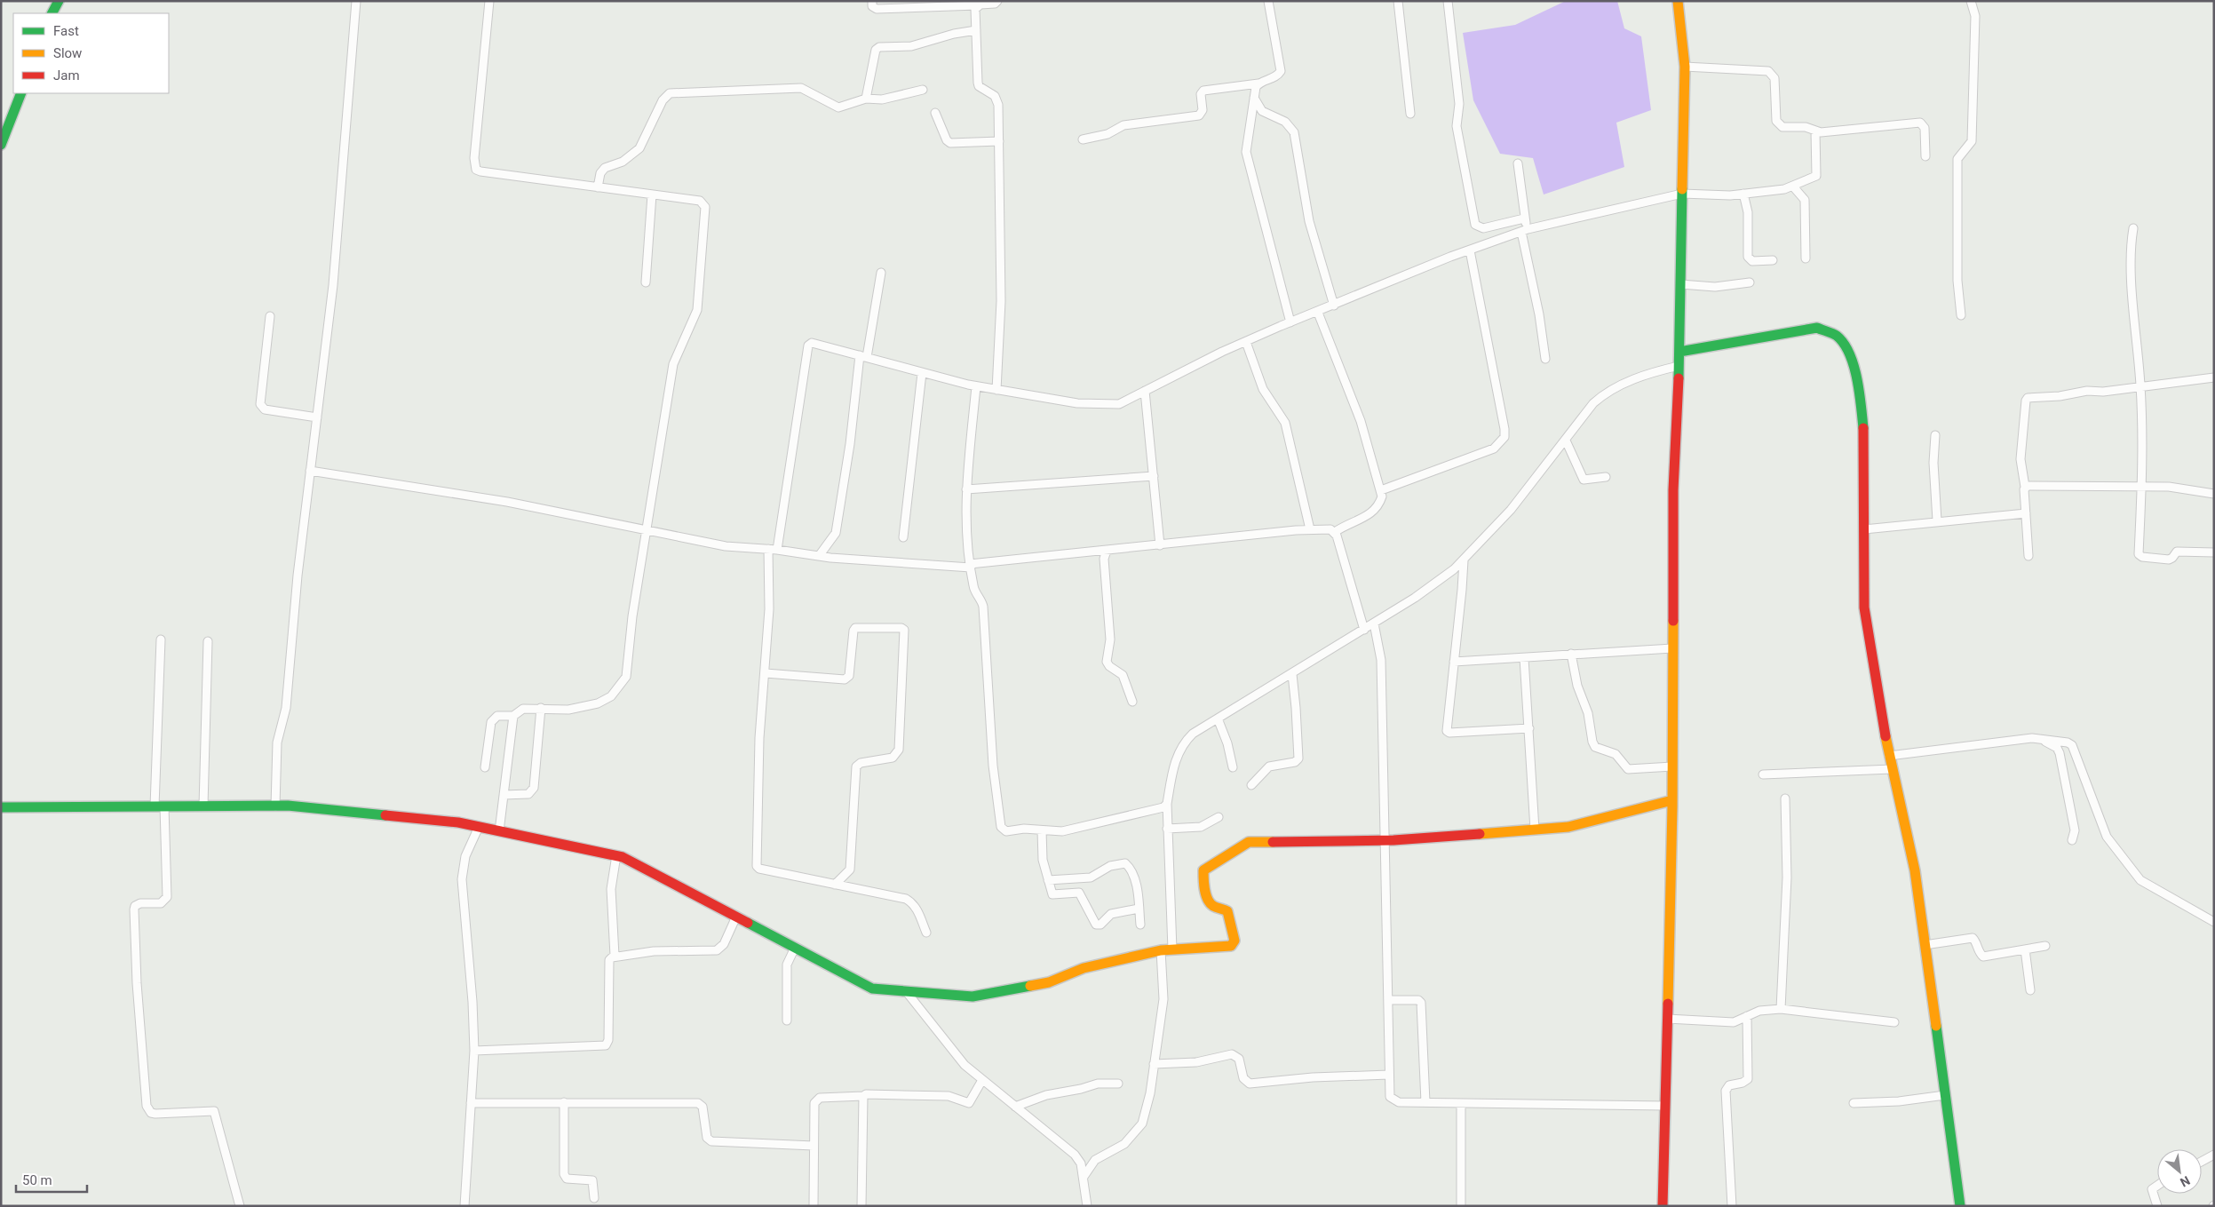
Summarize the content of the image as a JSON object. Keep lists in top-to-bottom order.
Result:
{
  "legend": ["Fast", "Slow", "Jam"],
  "scale_bar": "50 m",
  "north": "bottom right"
}
